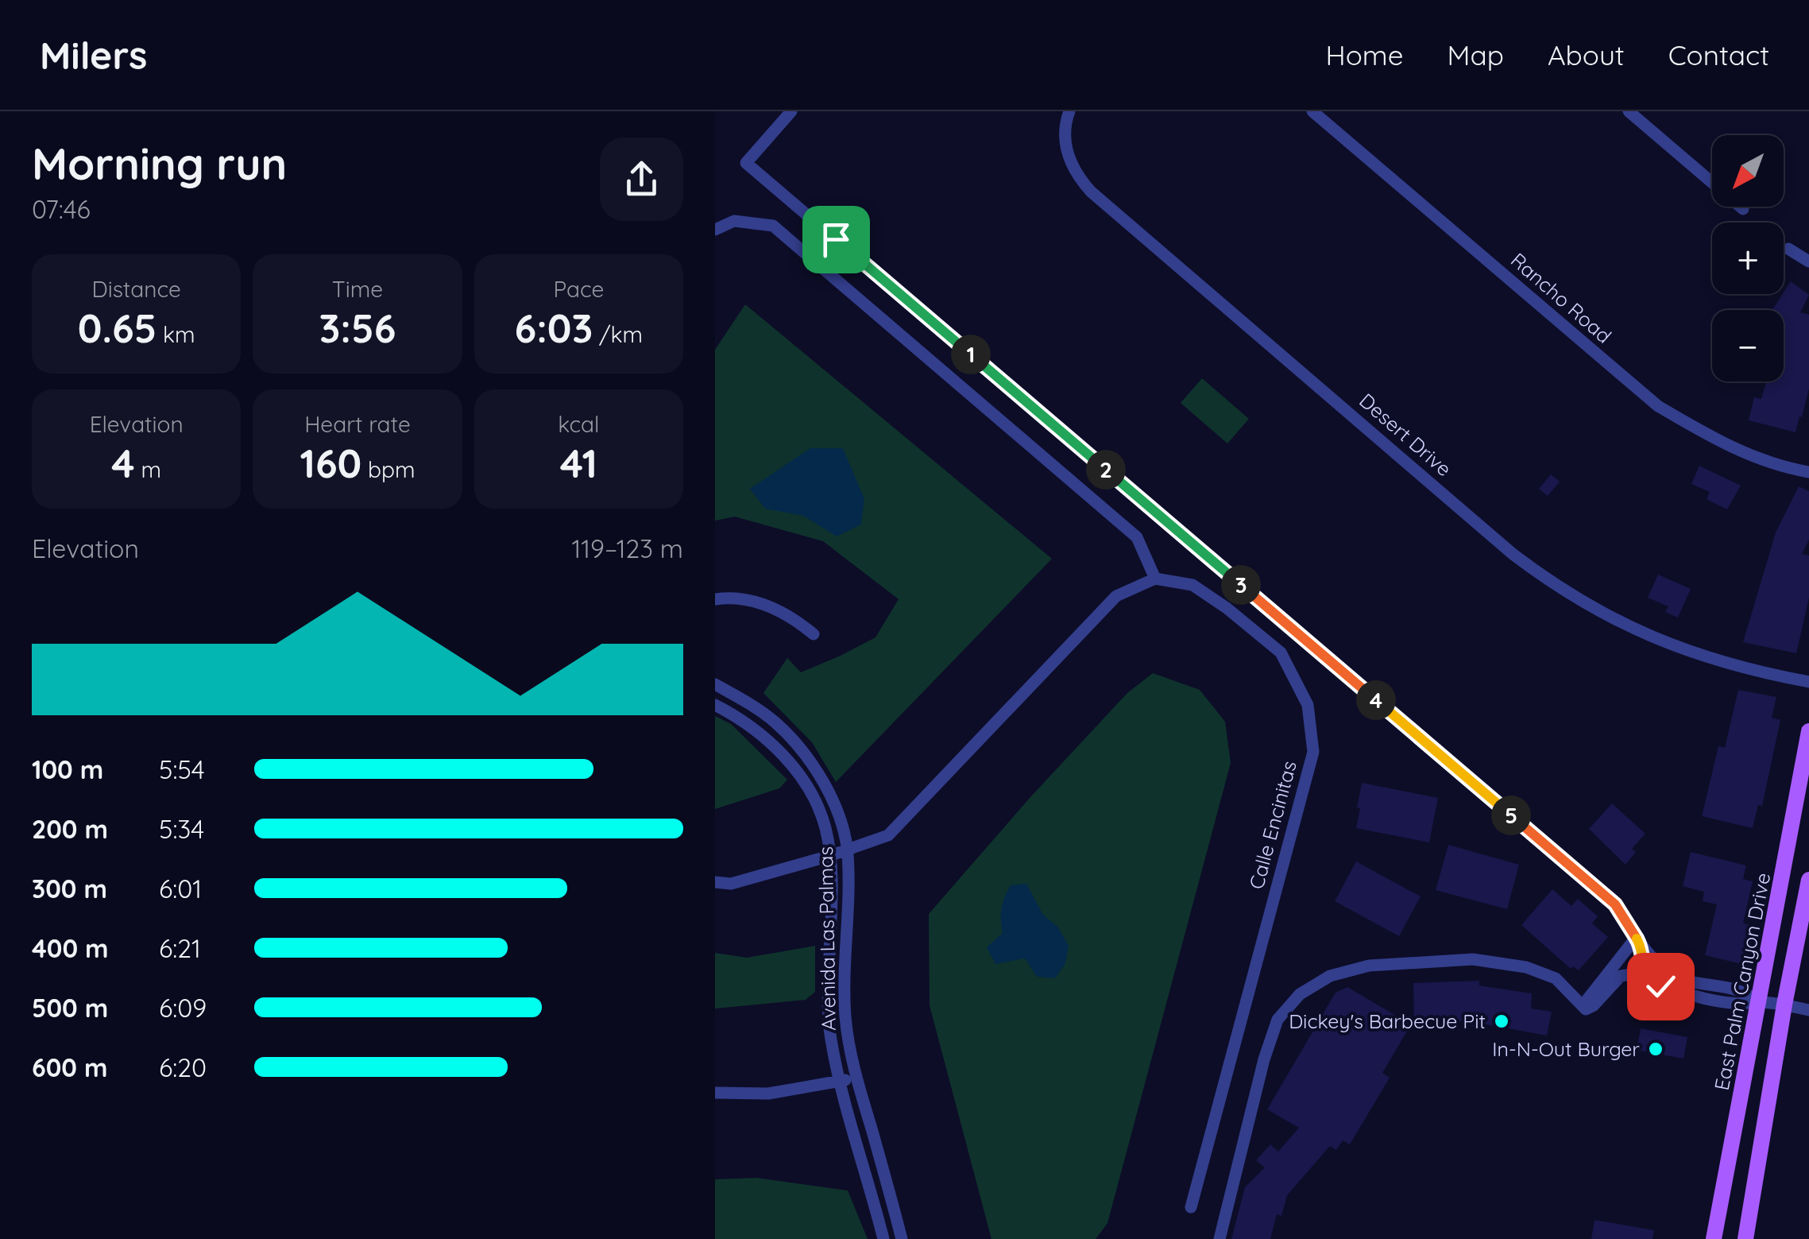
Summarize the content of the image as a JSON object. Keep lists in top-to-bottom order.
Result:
{
  "streets": {
    "main road": ["East Palm Canyon Drive"],
    "street": [
      "Rancho Road",
      "Desert Drive",
      "Calle Encinitas",
      "Avenida Las Palmas"
    ]
  },
  "places": ["Dickey's Barbecue Pit", "In-N-Out Burger"],
  "north": "bottom left",
  "page": {
    "header": "Milers",
    "nav": [
      "Home",
      "Map",
      "About",
      "Contact"
    ],
    "heading": ["Morning run", "07:46"],
    "map_buttons": ["+", "−"],
    "stats": [
      ["Distance", "0.65 km"],
      ["Time", "3:56"],
      ["Pace", "6:03 /km"],
      ["Elevation", "4 m"],
      ["Heart rate", "160 bpm"],
      ["kcal", "41"]
    ],
    "pins": [
      "1",
      "2",
      "3",
      "4",
      "5"
    ],
    "chart": ["Elevation", "119–123 m"],
    "list": [
      {
        "name": "100 m",
        "note": "5:54"
      },
      {
        "name": "200 m",
        "note": "5:34"
      },
      {
        "name": "300 m",
        "note": "6:01"
      },
      {
        "name": "400 m",
        "note": "6:21"
      },
      {
        "name": "500 m",
        "note": "6:09"
      },
      {
        "name": "600 m",
        "note": "6:20"
      }
    ]
  }
}
